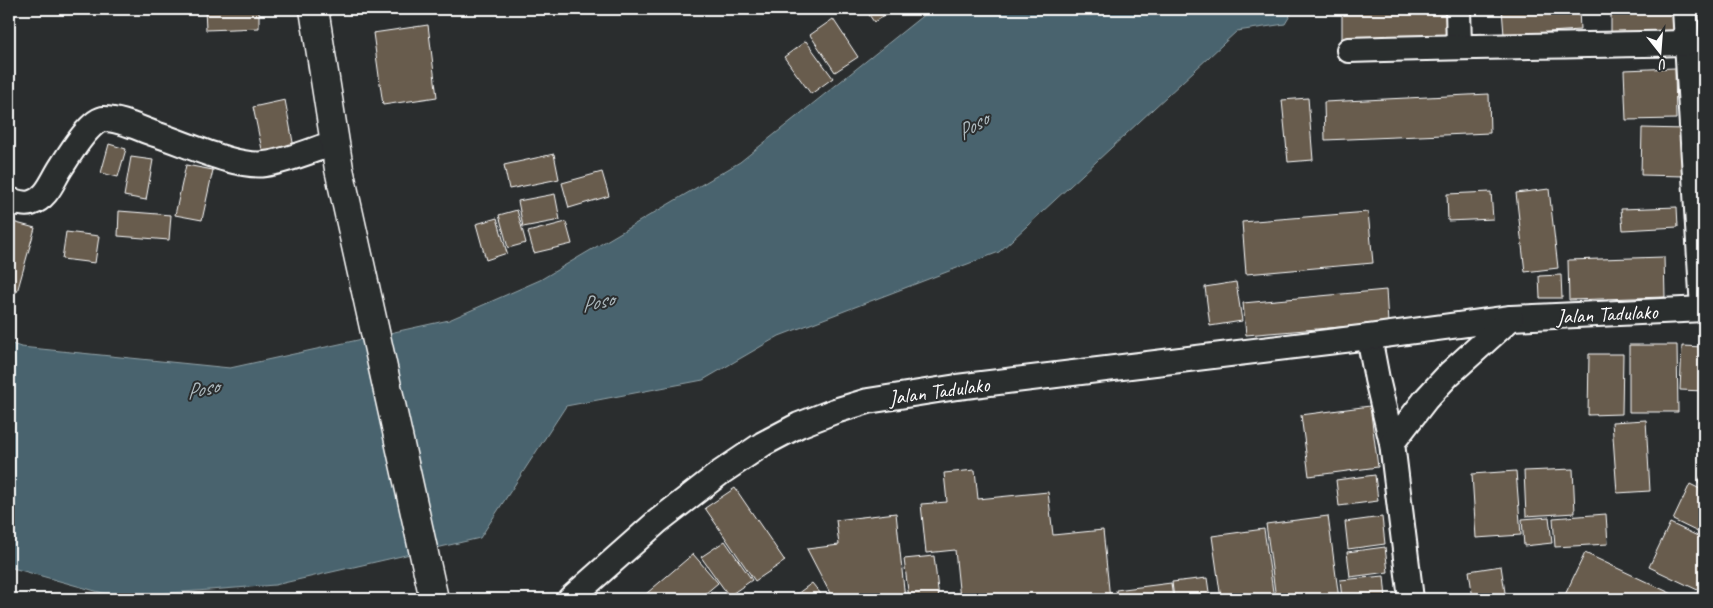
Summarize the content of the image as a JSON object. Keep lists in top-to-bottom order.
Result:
{
  "streets": {
    "street": ["Jalan Tadulako"]
  },
  "water": ["Poso"],
  "north": "bottom"
}
